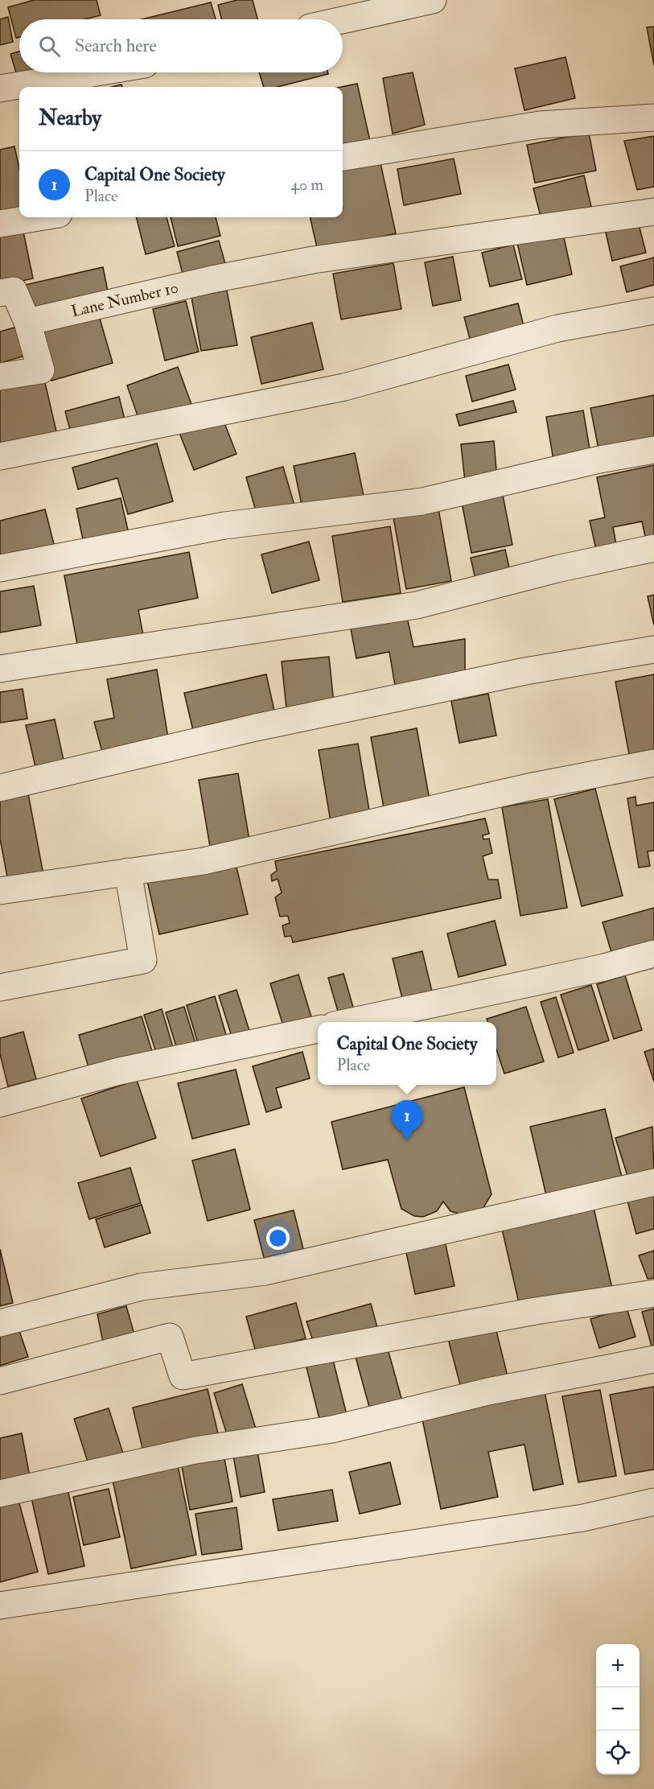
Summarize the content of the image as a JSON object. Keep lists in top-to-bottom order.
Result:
{
  "streets": {
    "street": ["Lane Number 10"]
  },
  "page": {
    "search": "Search here",
    "heading": "Nearby",
    "list": [
      {
        "mark": "1",
        "name": "Capital One Society",
        "note": "Place",
        "value": "40 m"
      }
    ],
    "popup": ["Capital One Society", "Place"],
    "pins": "1",
    "map_buttons": ["+", "−"]
  }
}
